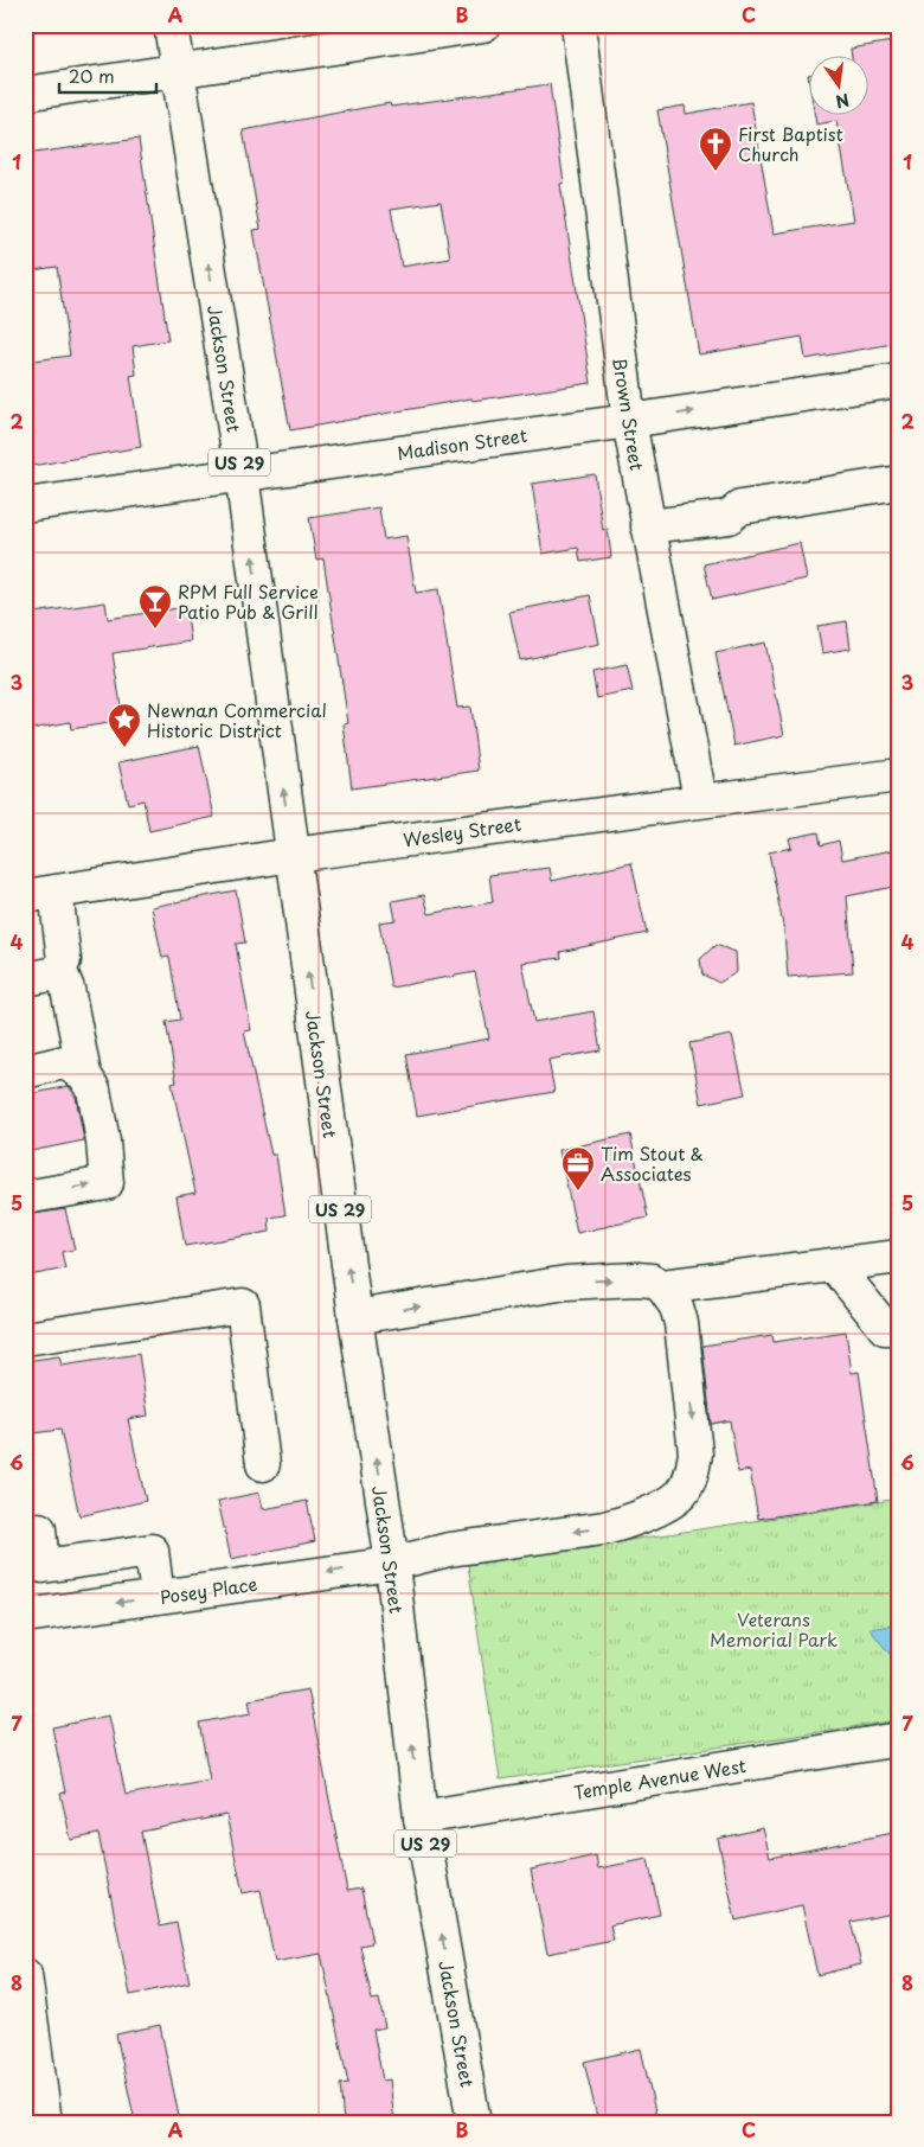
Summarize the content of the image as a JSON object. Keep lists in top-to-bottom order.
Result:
{
  "streets": {
    "street": [
      "Jackson Street",
      "Brown Street",
      "Madison Street",
      "US 29",
      "Wesley Street",
      "Posey Place",
      "Temple Avenue West"
    ]
  },
  "crossings": [
    ["Jackson Street", "Madison Street"],
    ["Jackson Street", "Wesley Street"],
    ["Jackson Street", "Posey Place"],
    ["Jackson Street", "Temple Avenue West"],
    ["Brown Street", "Madison Street"],
    ["Brown Street", "Wesley Street"]
  ],
  "one_way": ["Jackson Street"],
  "parks": ["Veterans Memorial Park"],
  "places": {
    "church": ["First Baptist Church"],
    "bar": ["RPM Full Service Patio Pub & Grill"],
    "place": ["Newnan Commercial Historic District"],
    "office": ["Tim Stout & Associates"]
  },
  "scale_bar": "20 m",
  "north": "bottom",
  "grid": {
    "columns": ["A", "B", "C"],
    "rows": [
      "1",
      "2",
      "3",
      "4",
      "5",
      "6",
      "7",
      "8"
    ]
  }
}
